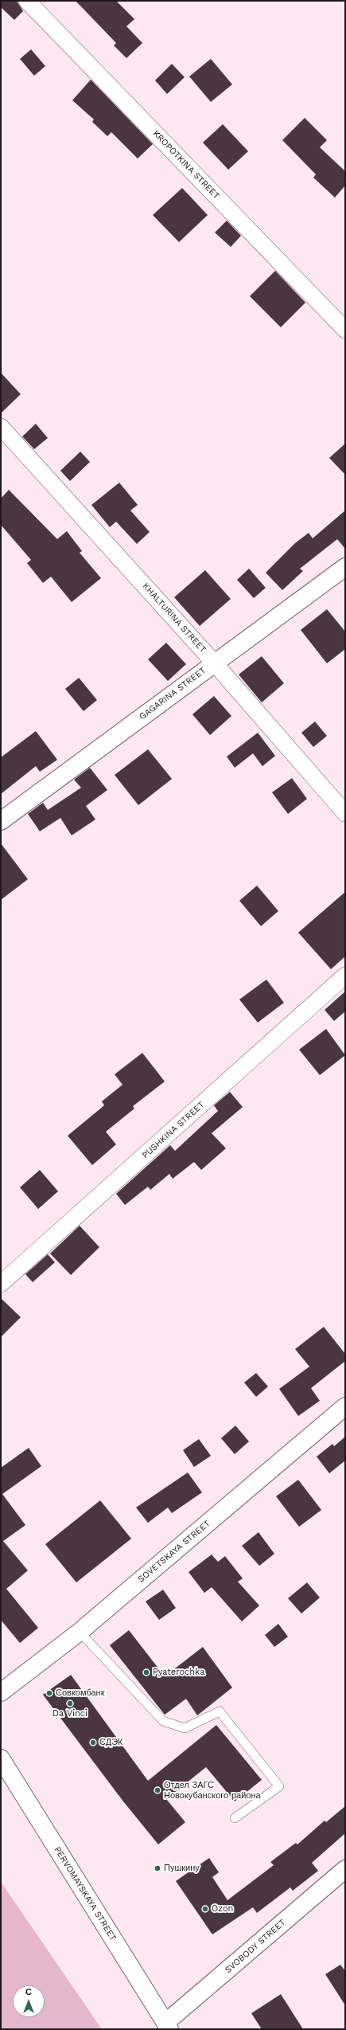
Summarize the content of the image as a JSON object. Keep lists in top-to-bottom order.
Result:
{
  "streets": {
    "street": [
      "KROPOTKINA STREET",
      "KHALTURINA STREET",
      "GAGARINA STREET",
      "PUSHKINA STREET",
      "SOVETSKAYA STREET",
      "PERVOMAYSKAYA STREET",
      "SVOBODY STREET"
    ]
  },
  "crossings": [
    ["KHALTURINA STREET", "GAGARINA STREET"],
    ["PERVOMAYSKAYA STREET", "SVOBODY STREET"]
  ],
  "places": [
    "Pyaterochka",
    "Совкомбанк",
    "Da Vinci",
    "СДЭК",
    "Отдел ЗАГС Новокубанского района",
    "Пушкину",
    "Ozon"
  ],
  "north": "top"
}
